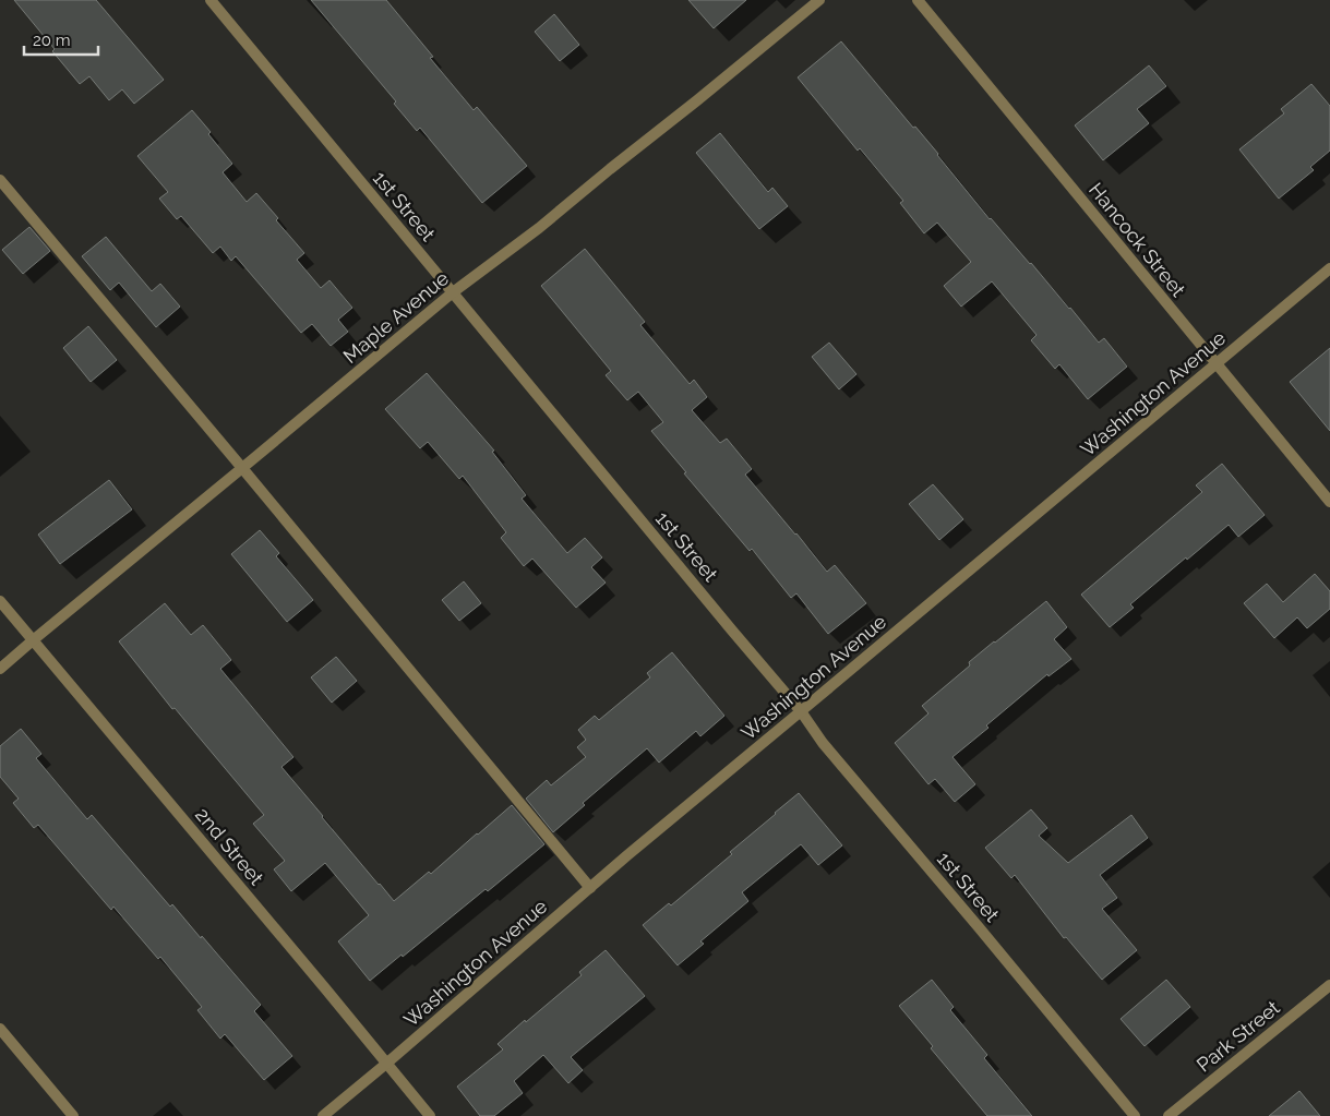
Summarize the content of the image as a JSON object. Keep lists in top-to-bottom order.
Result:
{
  "streets": {
    "street": [
      "1st Street",
      "Hancock Street",
      "Maple Avenue",
      "Washington Avenue",
      "2nd Street",
      "Park Street"
    ]
  },
  "crossings": [
    ["1st Street", "Maple Avenue"],
    ["1st Street", "Washington Avenue"],
    ["Hancock Street", "Washington Avenue"],
    ["Maple Avenue", "2nd Street"],
    ["Washington Avenue", "2nd Street"]
  ],
  "scale_bar": "20 m"
}
